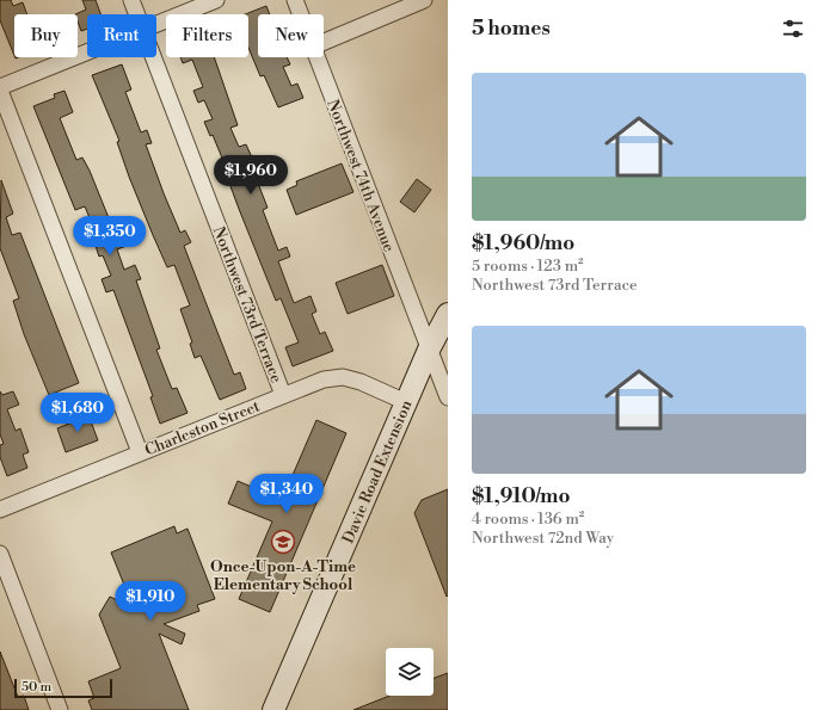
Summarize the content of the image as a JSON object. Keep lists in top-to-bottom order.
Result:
{
  "streets": {
    "main road": ["Davie Road Extension"],
    "street": ["Northwest 74th Avenue", "Northwest 73rd Terrace", "Charleston Street"]
  },
  "crossings": [
    ["Northwest 74th Avenue", "Davie Road Extension"],
    ["Northwest 73rd Terrace", "Charleston Street"],
    ["Charleston Street", "Davie Road Extension"]
  ],
  "places": {
    "school or university": ["Once-Upon-A-Time Elementary School"]
  },
  "scale_bar": "50 m",
  "page": {
    "heading": "5 homes",
    "chip": [
      "Buy",
      "Rent",
      "Filters",
      "New"
    ],
    "list": [
      {
        "name": "$1,960/mo",
        "note": "5 rooms · 123 m² · Northwest 73rd Terrace"
      },
      {
        "name": "$1,910/mo",
        "note": "4 rooms · 136 m² · Northwest 72nd Way"
      }
    ],
    "price": [
      "$1,960",
      "$1,350",
      "$1,680",
      "$1,340",
      "$1,910"
    ],
    "scale": "50 m"
  }
}
